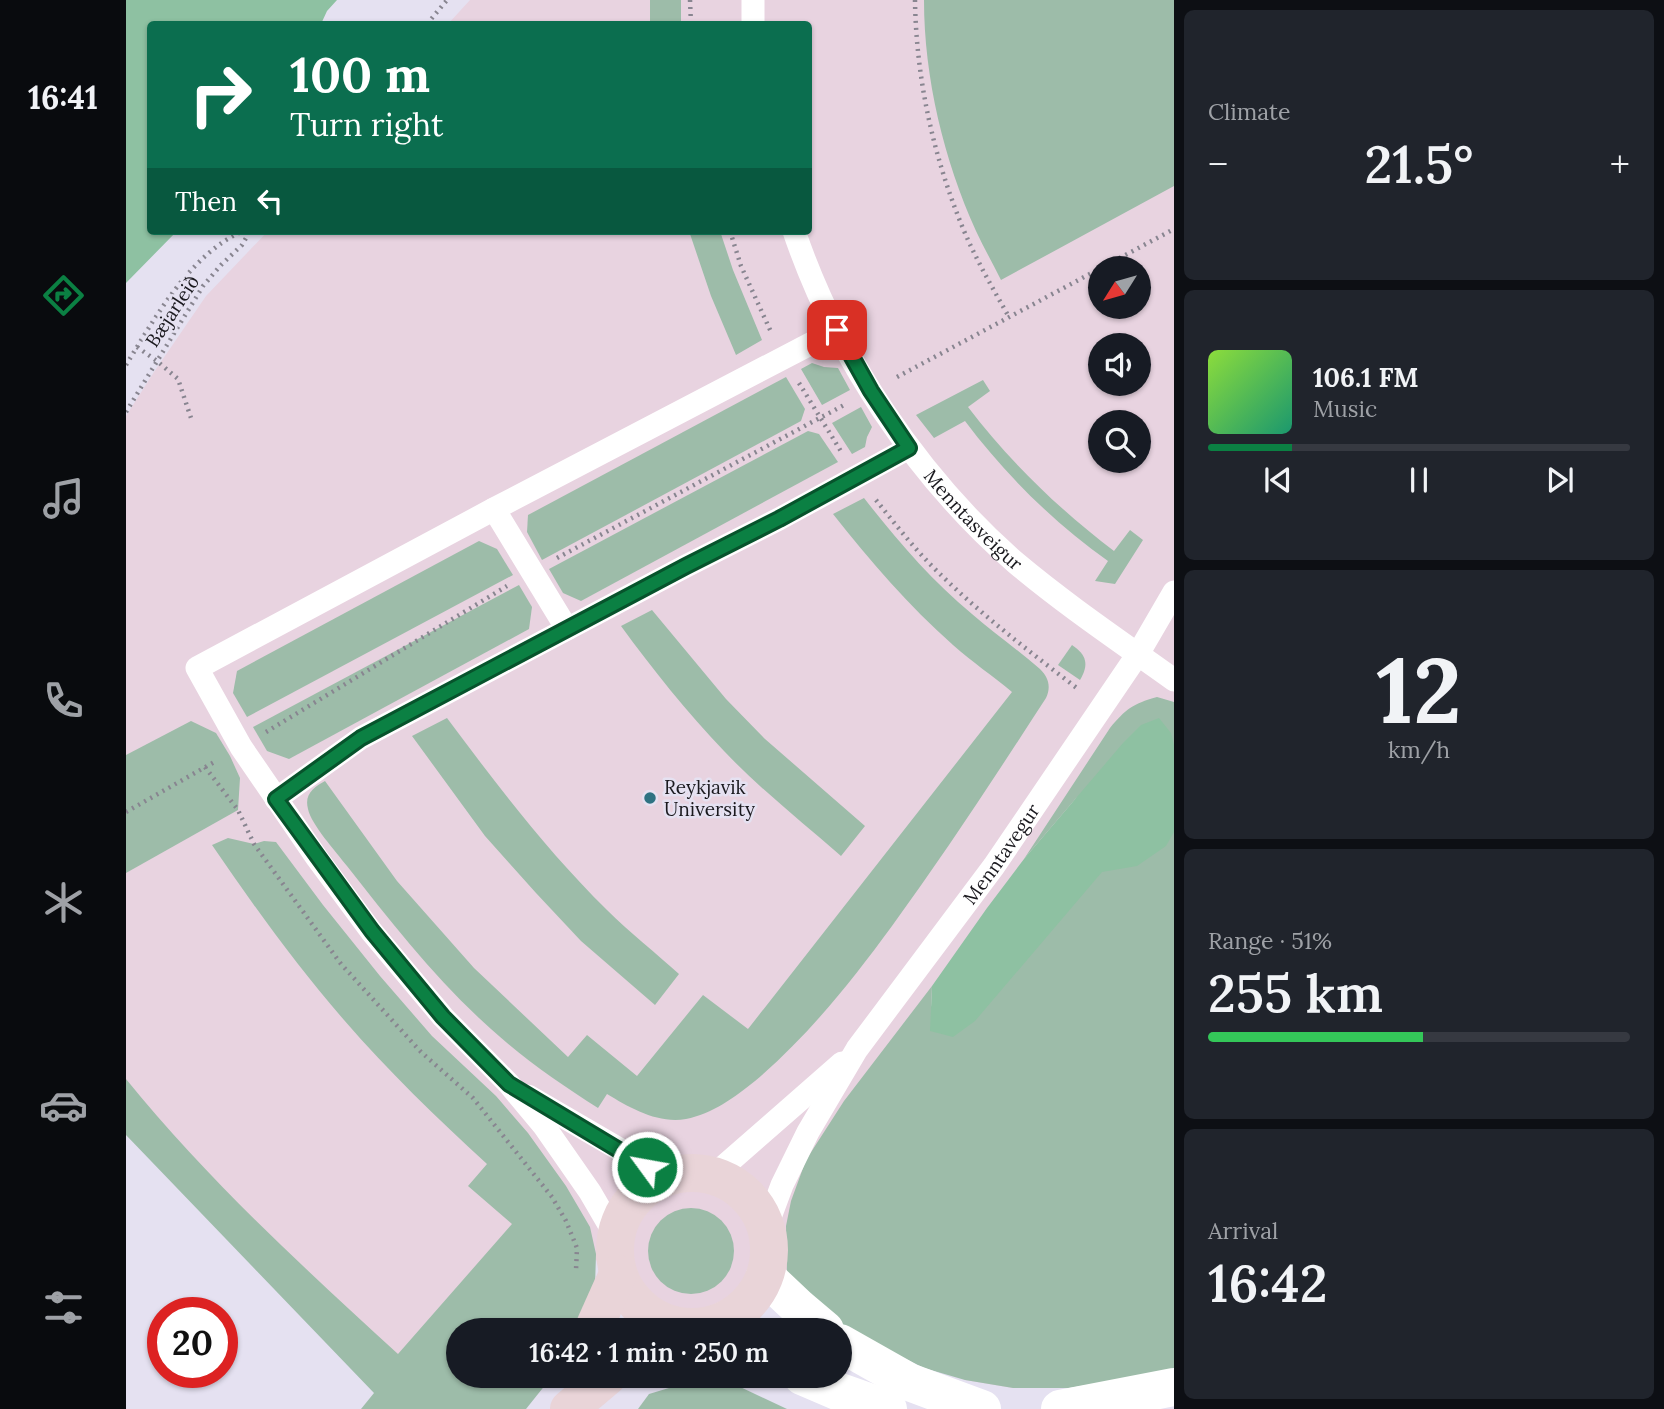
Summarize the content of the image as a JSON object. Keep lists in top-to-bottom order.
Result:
{
  "streets": {
    "lane": ["Menntasveigur", "Menntavegur"],
    "path": ["Bæjarleið"]
  },
  "crossings": [
    ["Menntasveigur", "Menntavegur"]
  ],
  "places": ["Reykjavik University"],
  "north": "bottom left",
  "page": {
    "tabs": "16:41",
    "tile": [
      "Climate",
      ["12", "km/h"],
      ["Range · 51%", "255 km"],
      ["Arrival", "16:42"]
    ],
    "turn": ["100 m", "Turn right"],
    "heat": ["−", "21.5°", "+"],
    "then": "Then",
    "song": ["106.1 FM", "Music"],
    "limit": "20",
    "trip": "16:42 · 1 min · 250 m"
  }
}
